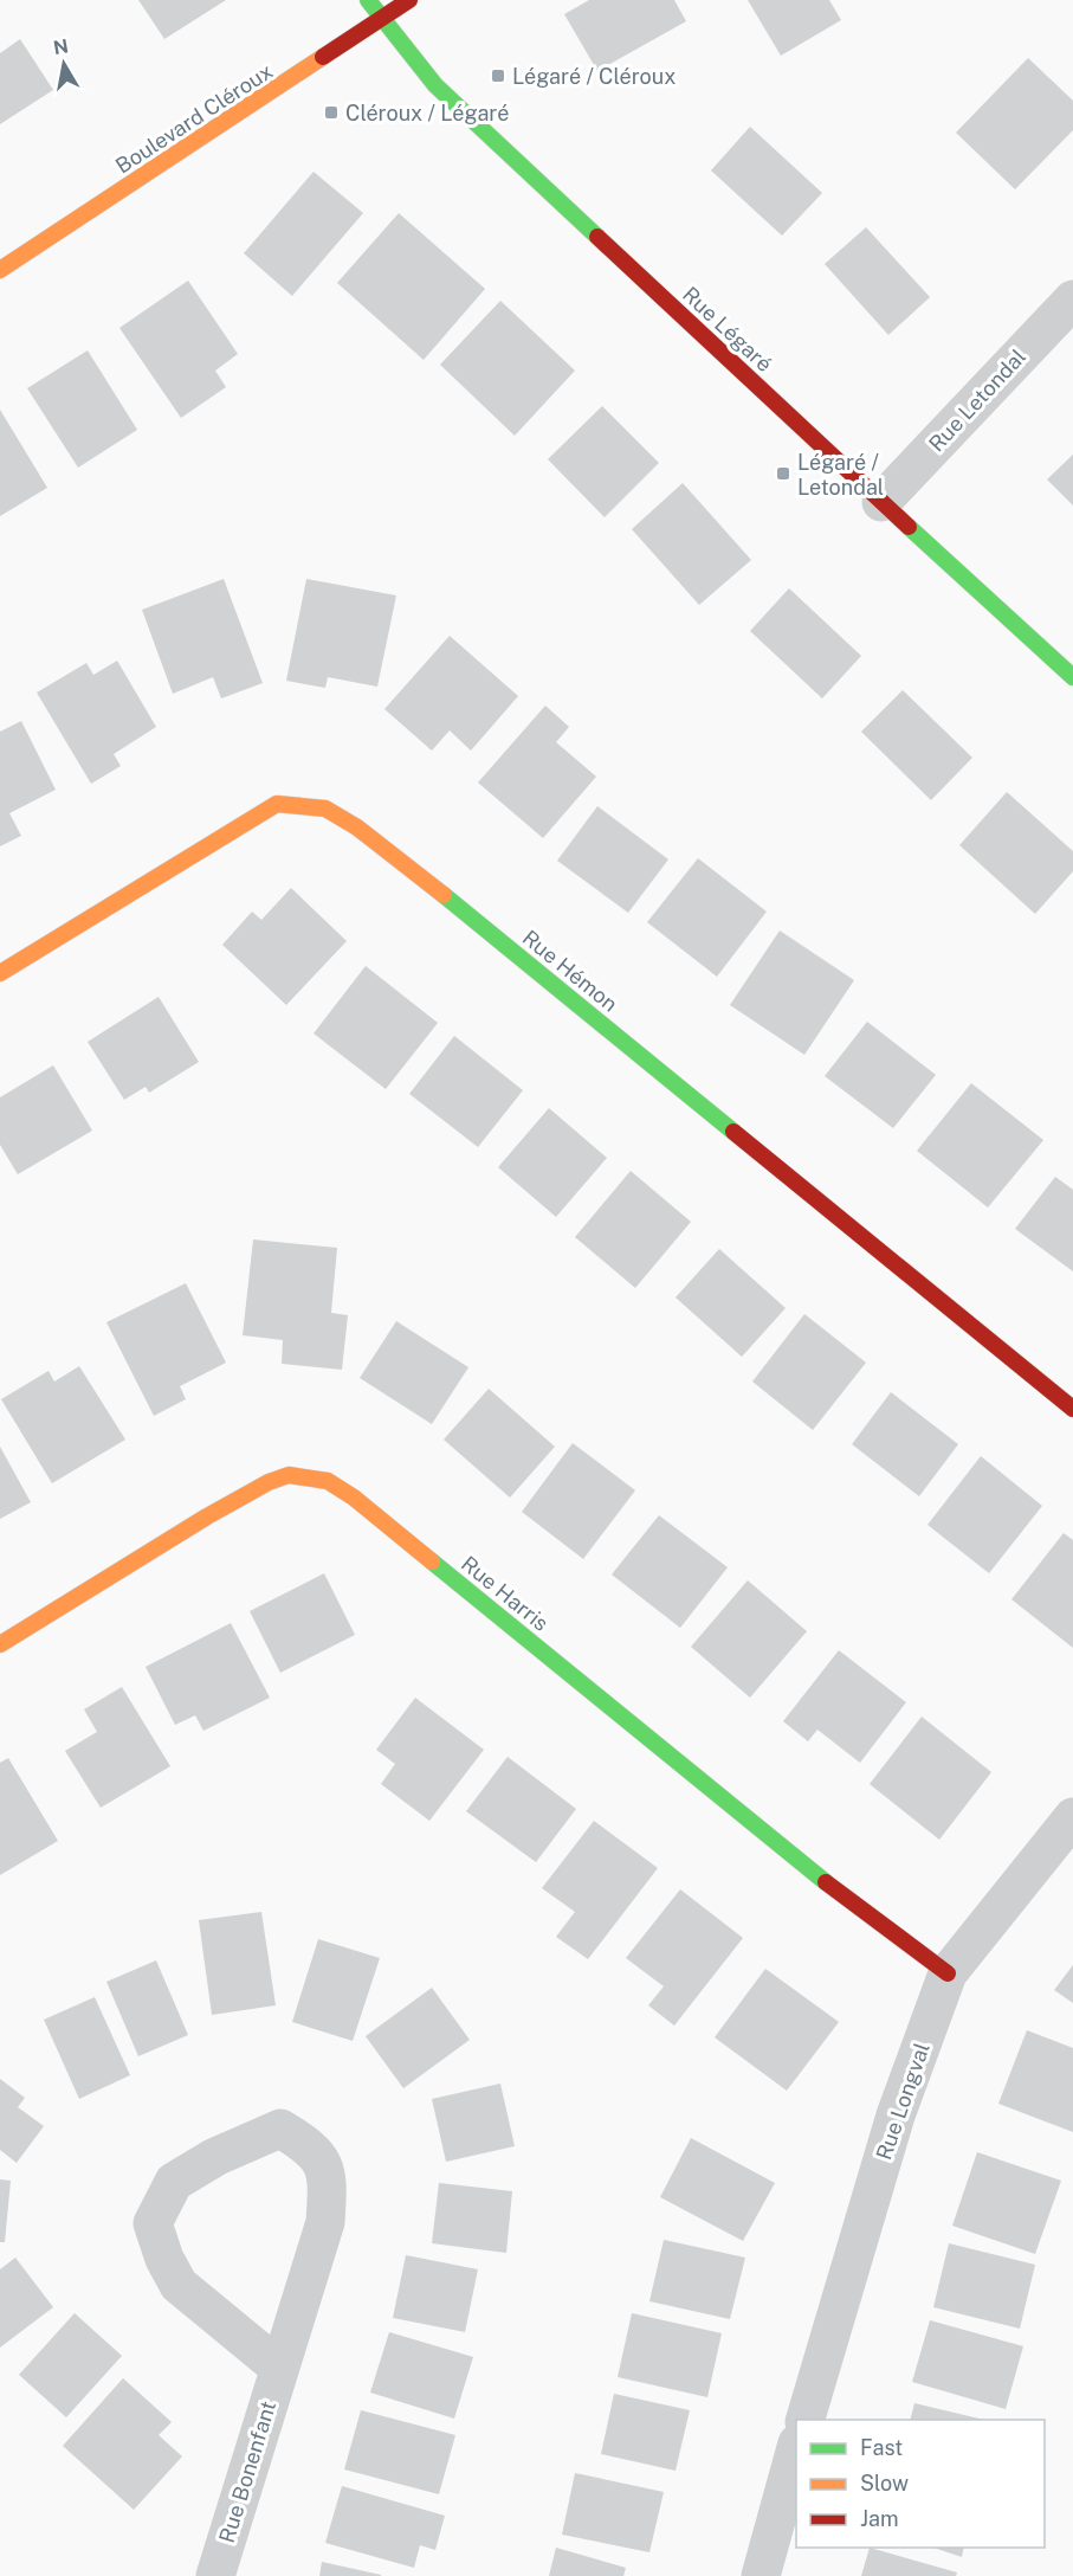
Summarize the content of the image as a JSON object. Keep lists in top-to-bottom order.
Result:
{
  "streets": {
    "street": [
      "Boulevard Cléroux",
      "Rue Légaré",
      "Rue Letondal",
      "Rue Hémon",
      "Rue Harris",
      "Rue Longval",
      "Rue Bonenfant"
    ]
  },
  "crossings": [
    ["Boulevard Cléroux", "Rue Légaré"],
    ["Rue Légaré", "Rue Letondal"],
    ["Rue Harris", "Rue Longval"]
  ],
  "places": {
    "transit": ["Légaré / Cléroux", "Cléroux / Légaré", "Légaré / Letondal"]
  },
  "legend": ["Fast", "Slow", "Jam"],
  "north": "top"
}
